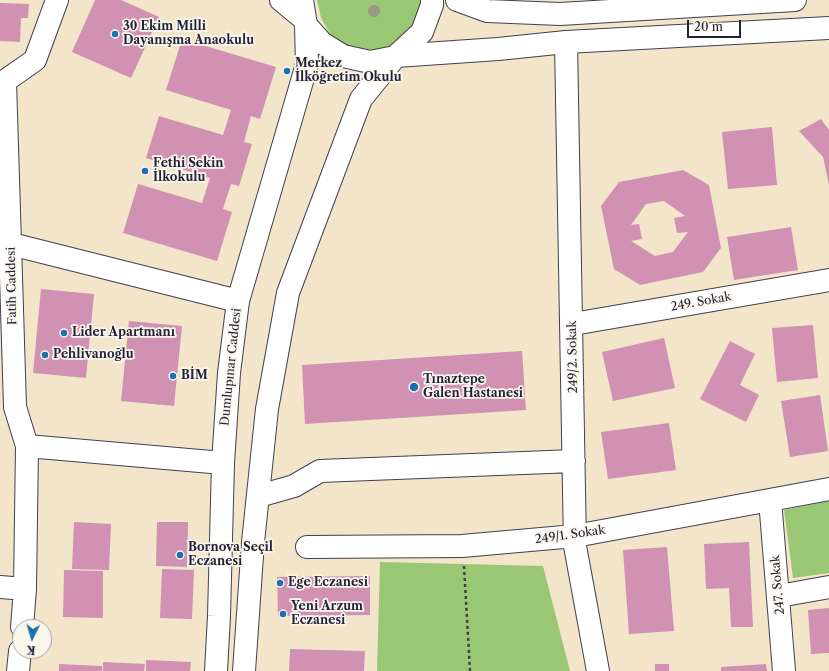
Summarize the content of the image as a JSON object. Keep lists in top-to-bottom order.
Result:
{
  "streets": {
    "street": [
      "Fatih Caddesi",
      "249. Sokak",
      "249/2. Sokak",
      "Dumlupınar Caddesi",
      "249/1. Sokak",
      "247. Sokak"
    ]
  },
  "crossings": [
    ["249. Sokak", "249/2. Sokak"],
    ["249/2. Sokak", "249/1. Sokak"],
    ["249/1. Sokak", "247. Sokak"]
  ],
  "places": [
    "30 Ekim Milli Dayanışma Anaokulu",
    "Merkez İlköğretim Okulu",
    "Fethi Sekin İlkokulu",
    "Lider Apartmanı",
    "Pehlivanoğlu",
    "BİM",
    "Tınaztepe Galen Hastanesi",
    "Bornova Seçil Eczanesi",
    "Ege Eczanesi",
    "Yeni Arzum Eczanesi"
  ],
  "scale_bar": "20 m",
  "north": "bottom"
}
